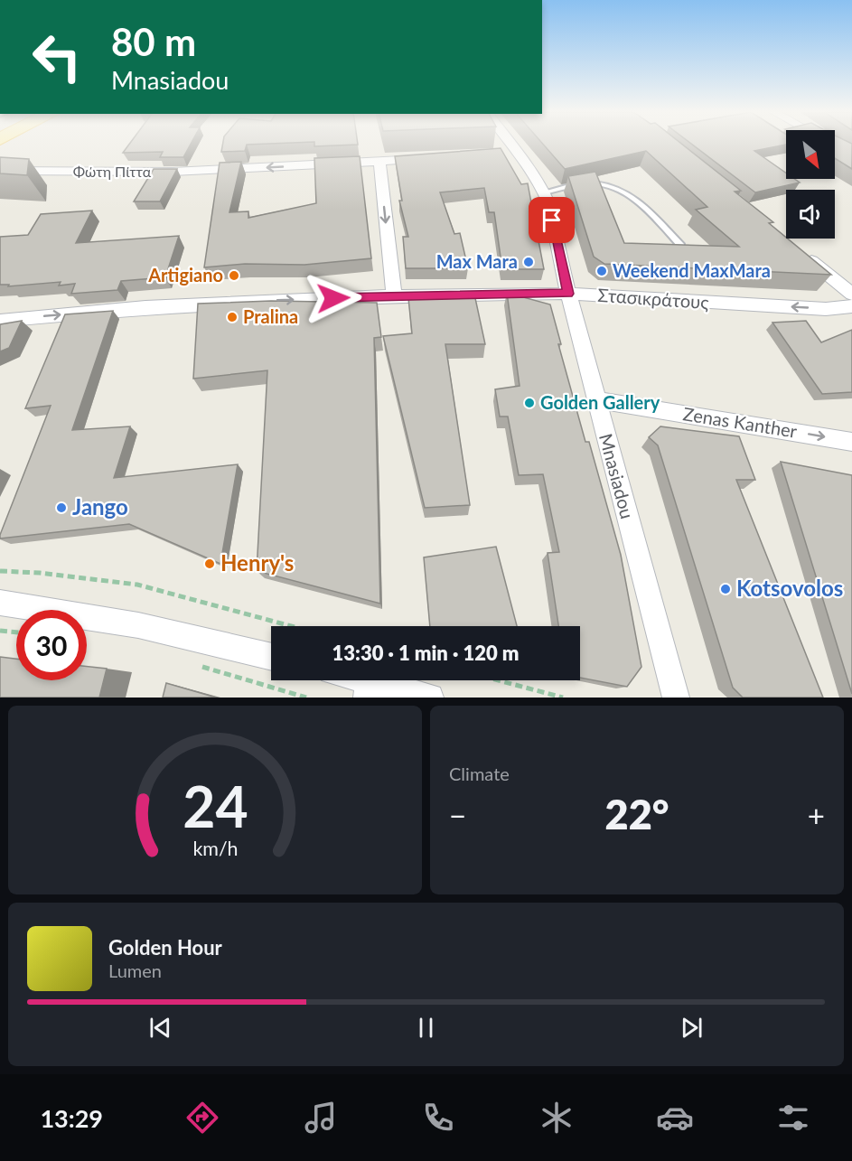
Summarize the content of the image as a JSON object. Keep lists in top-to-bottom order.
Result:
{
  "streets": {
    "street": [
      "Φώτη Πίττα",
      "Στασικράτους",
      "Zenas Kanther",
      "Mnasiadou"
    ]
  },
  "crossings": [
    ["Στασικράτους", "Mnasiadou"],
    ["Zenas Kanther", "Mnasiadou"]
  ],
  "one_way": ["Φώτη Πίττα", "Zenas Kanther"],
  "places": [
    "Max Mara",
    "Weekend MaxMara",
    "Artigiano",
    "Pralina",
    "Golden Gallery",
    "Jango",
    "Henry's",
    "Kotsovolos"
  ],
  "north": "bottom right",
  "page": {
    "turn": ["80 m", "Mnasiadou"],
    "limit": "30",
    "trip": "13:30 · 1 min · 120 m",
    "tile": "Climate",
    "heat": ["−", "22°", "+"],
    "song": ["Golden Hour", "Lumen"],
    "tabs": "13:29",
    "gauge": ["24", "km/h"]
  }
}
